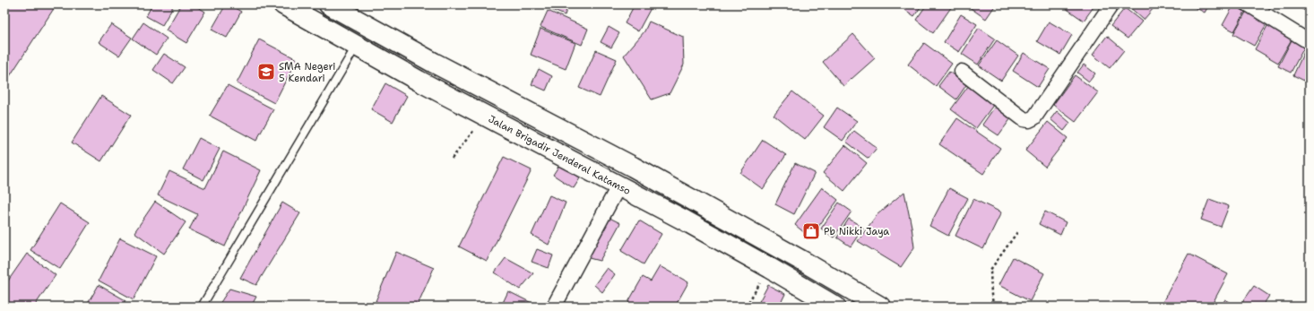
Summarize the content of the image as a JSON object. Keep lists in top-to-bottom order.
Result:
{
  "streets": {
    "main road": ["Jalan Brigadir Jenderal Katamso"]
  },
  "places": {
    "school or university": ["SMA Negeri 5 Kendari"],
    "shop": ["Pb Nikki Jaya"]
  }
}
